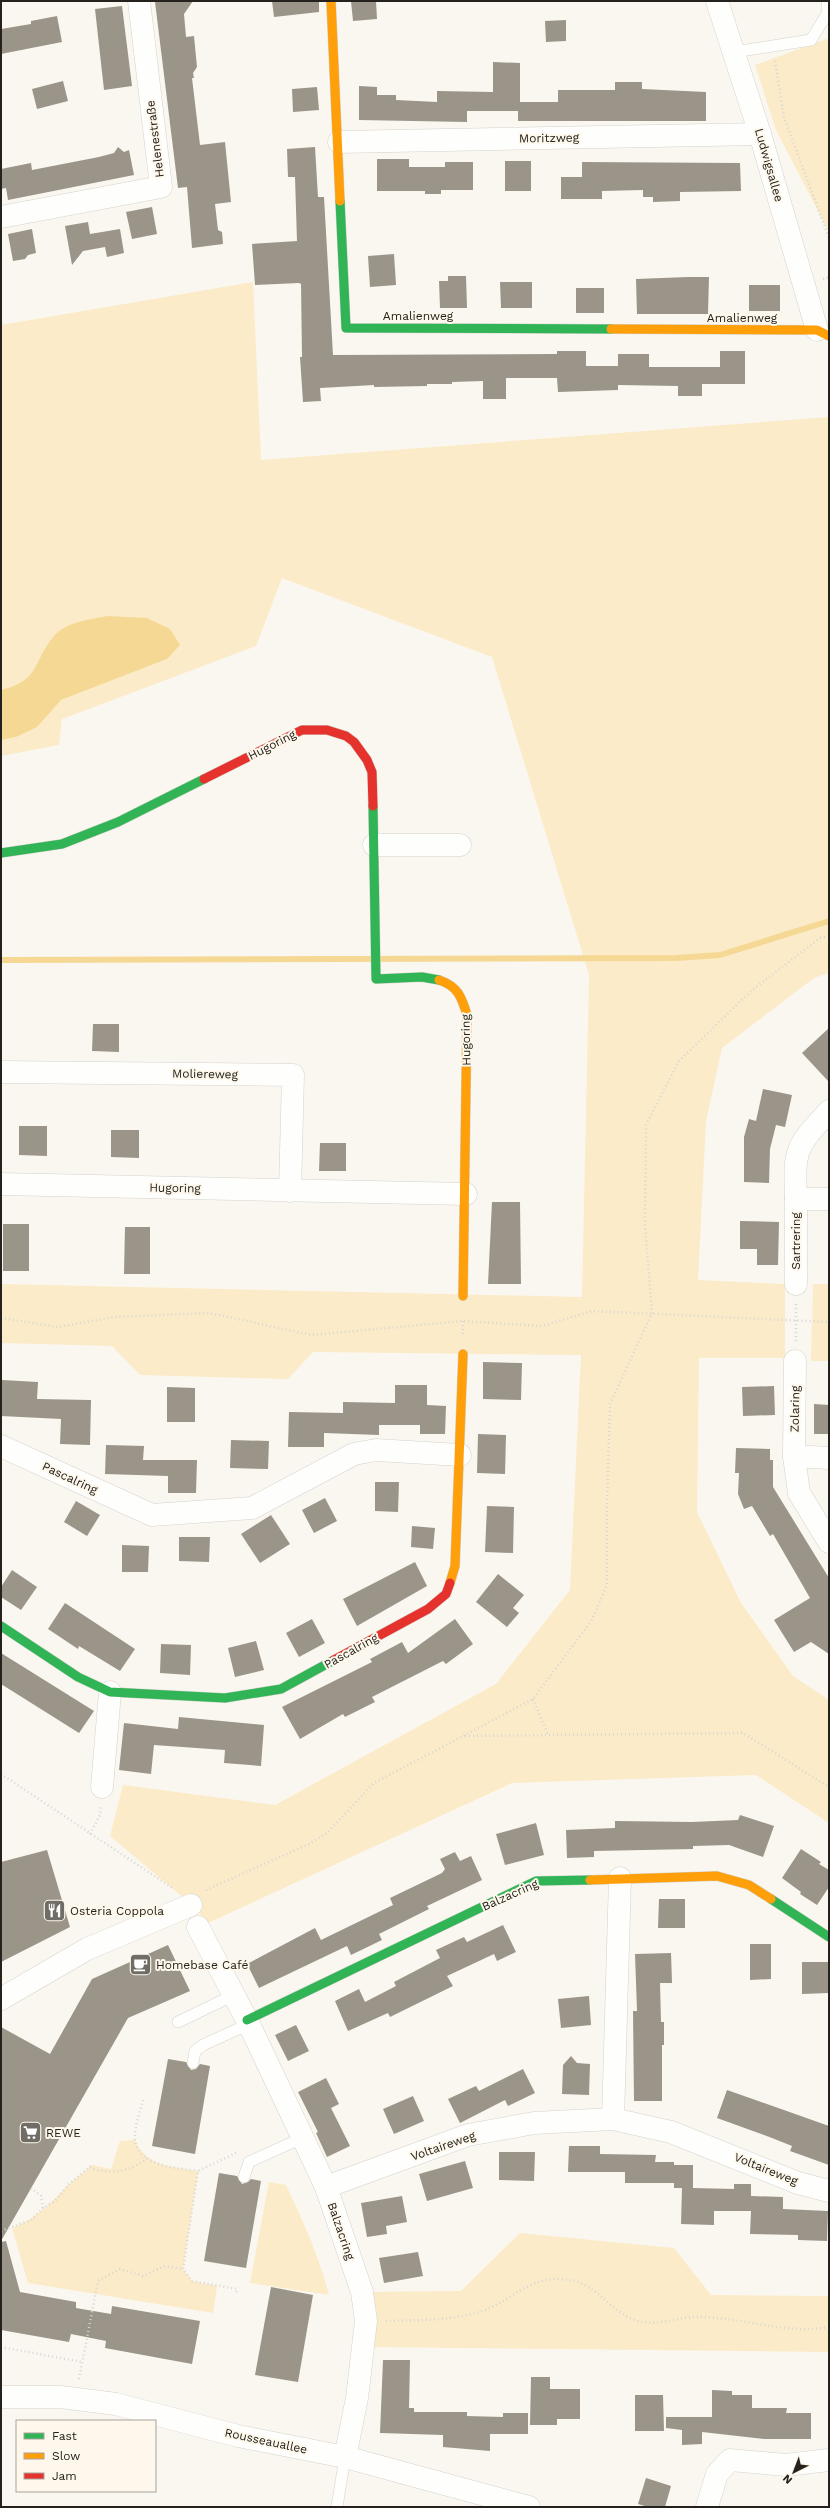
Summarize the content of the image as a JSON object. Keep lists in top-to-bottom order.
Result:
{
  "streets": {
    "street": [
      "Moritzweg",
      "Helenestraße",
      "Ludwigsallee",
      "Amalienweg",
      "Hugoring",
      "Moliereweg",
      "Sartrering",
      "Zolaring",
      "Pascalring",
      "Balzacring",
      "Voltaireweg",
      "Rousseauallee"
    ]
  },
  "crossings": [
    ["Moritzweg", "Ludwigsallee"],
    ["Moritzweg", "Amalienweg"],
    ["Ludwigsallee", "Amalienweg"],
    ["Hugoring", "Moliereweg"],
    ["Balzacring", "Voltaireweg"],
    ["Balzacring", "Rousseauallee"]
  ],
  "places": {
    "restaurant": ["Osteria Coppola"],
    "cafe": ["Homebase Café"],
    "supermarket": ["REWE"]
  },
  "legend": ["Fast", "Slow", "Jam"],
  "north": "bottom left"
}
